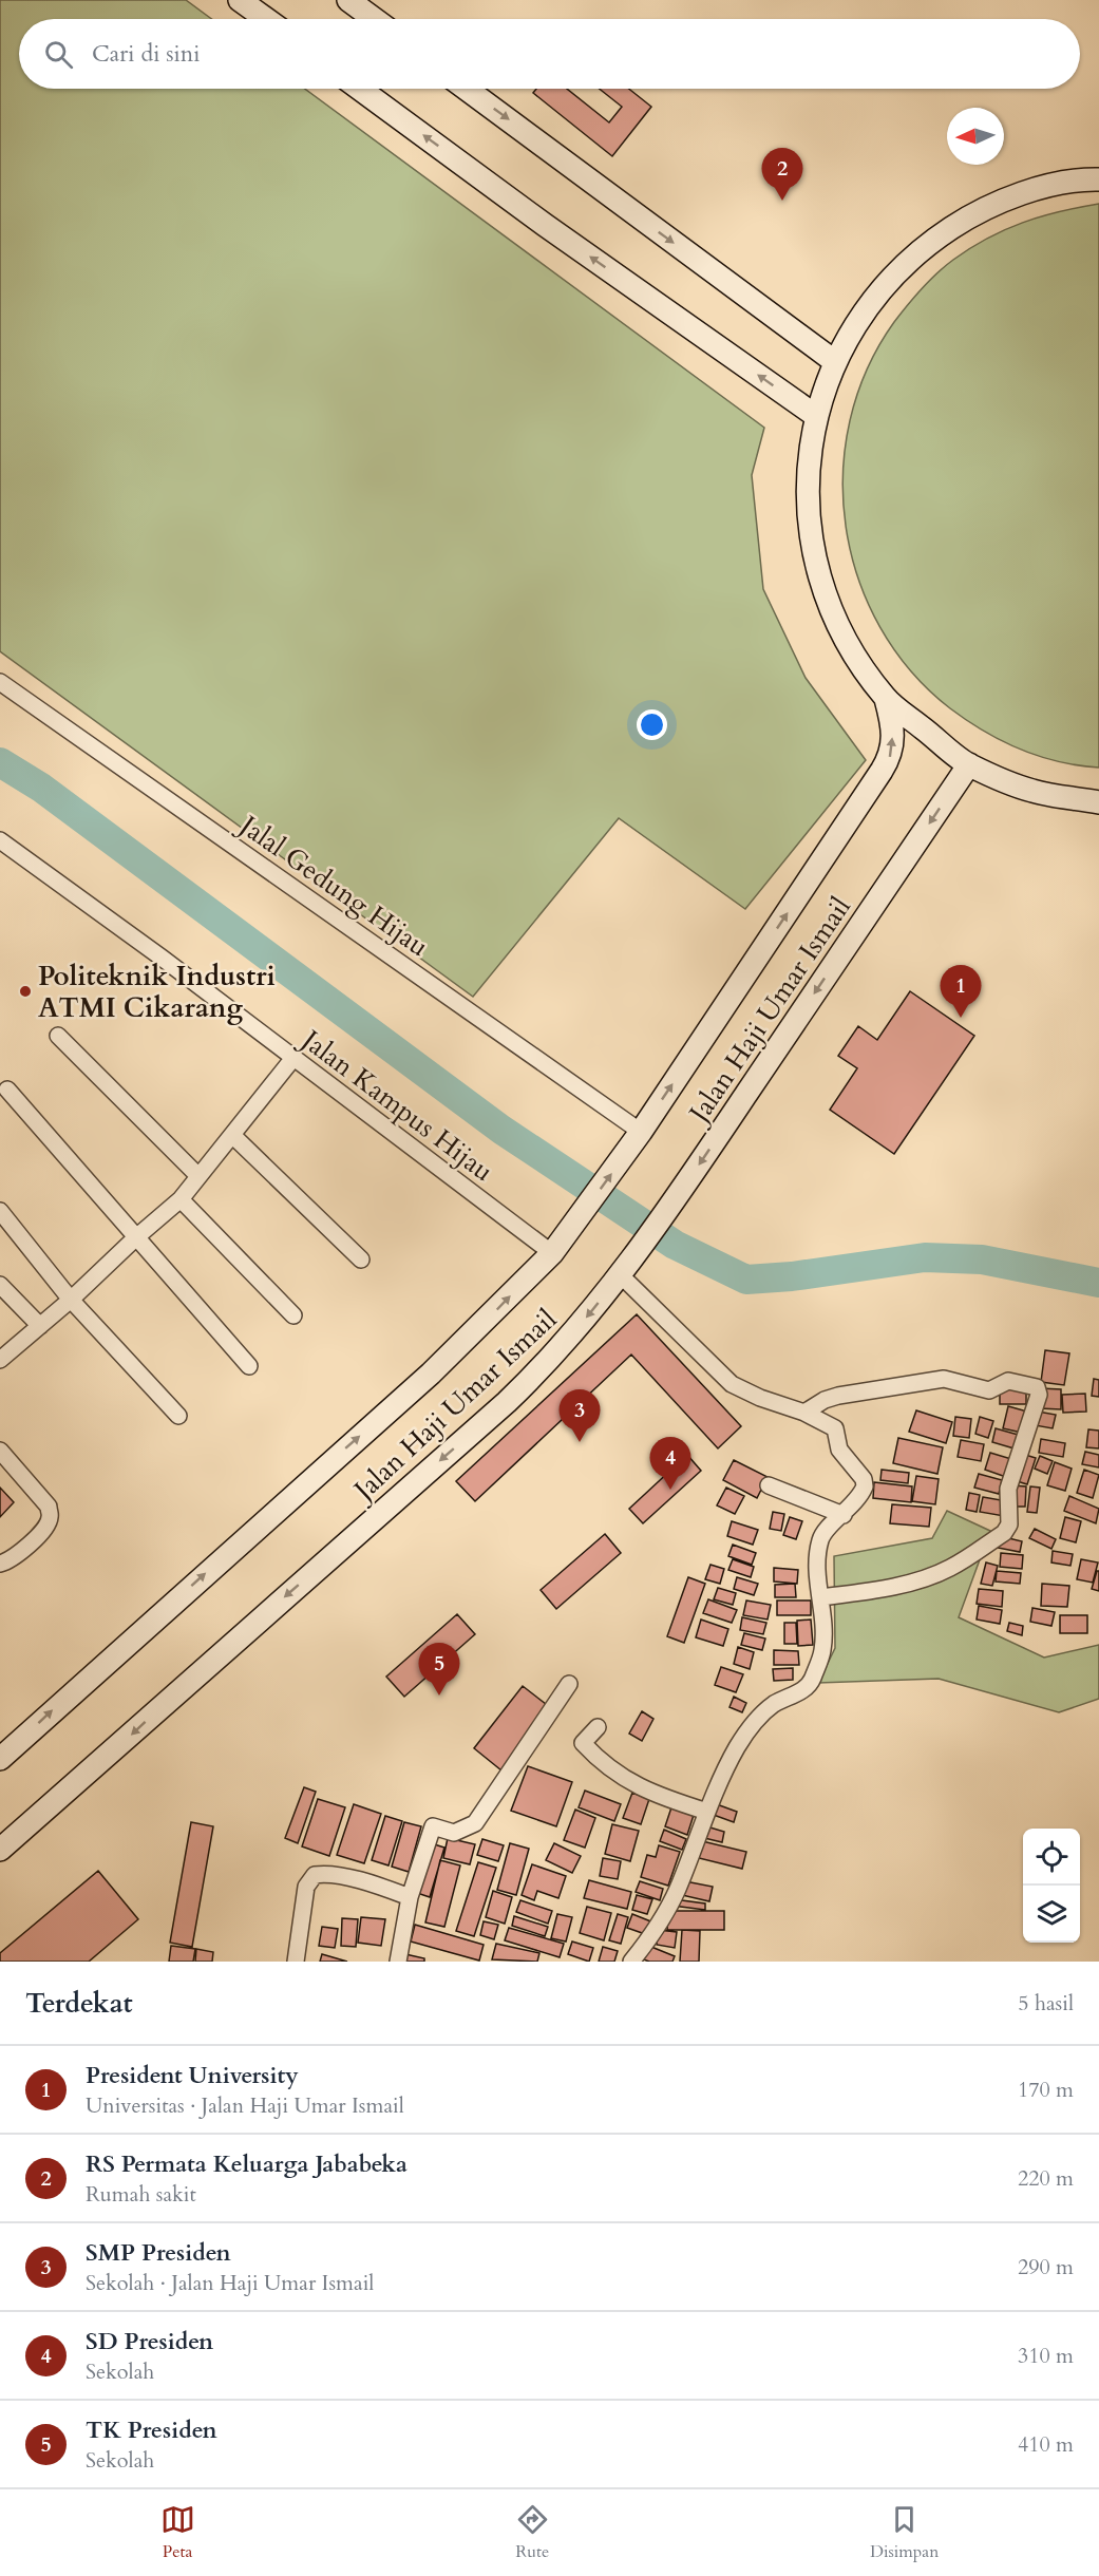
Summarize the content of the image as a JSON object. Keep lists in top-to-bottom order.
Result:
{
  "streets": {
    "main road": ["Jalan Haji Umar Ismail"],
    "street": ["Jalal Gedung Hijau", "Jalan Kampus Hijau"]
  },
  "crossings": [
    ["Jalal Gedung Hijau", "Jalan Haji Umar Ismail"],
    ["Jalan Haji Umar Ismail", "Jalan Kampus Hijau"]
  ],
  "places": ["Politeknik Industri ATMI Cikarang"],
  "north": "left",
  "page": {
    "search": "Cari di sini",
    "pins": [
      "2",
      "1",
      "3",
      "4",
      "5"
    ],
    "heading": ["Terdekat", "5 hasil"],
    "list": [
      {
        "mark": "1",
        "name": "President University",
        "note": "Universitas · Jalan Haji Umar Ismail",
        "value": "170 m"
      },
      {
        "mark": "2",
        "name": "RS Permata Keluarga Jababeka",
        "note": "Rumah sakit",
        "value": "220 m"
      },
      {
        "mark": "3",
        "name": "SMP Presiden",
        "note": "Sekolah · Jalan Haji Umar Ismail",
        "value": "290 m"
      },
      {
        "mark": "4",
        "name": "SD Presiden",
        "note": "Sekolah",
        "value": "310 m"
      },
      {
        "mark": "5",
        "name": "TK Presiden",
        "note": "Sekolah",
        "value": "410 m"
      }
    ],
    "nav": ["Peta", "Rute", "Disimpan"]
  }
}
